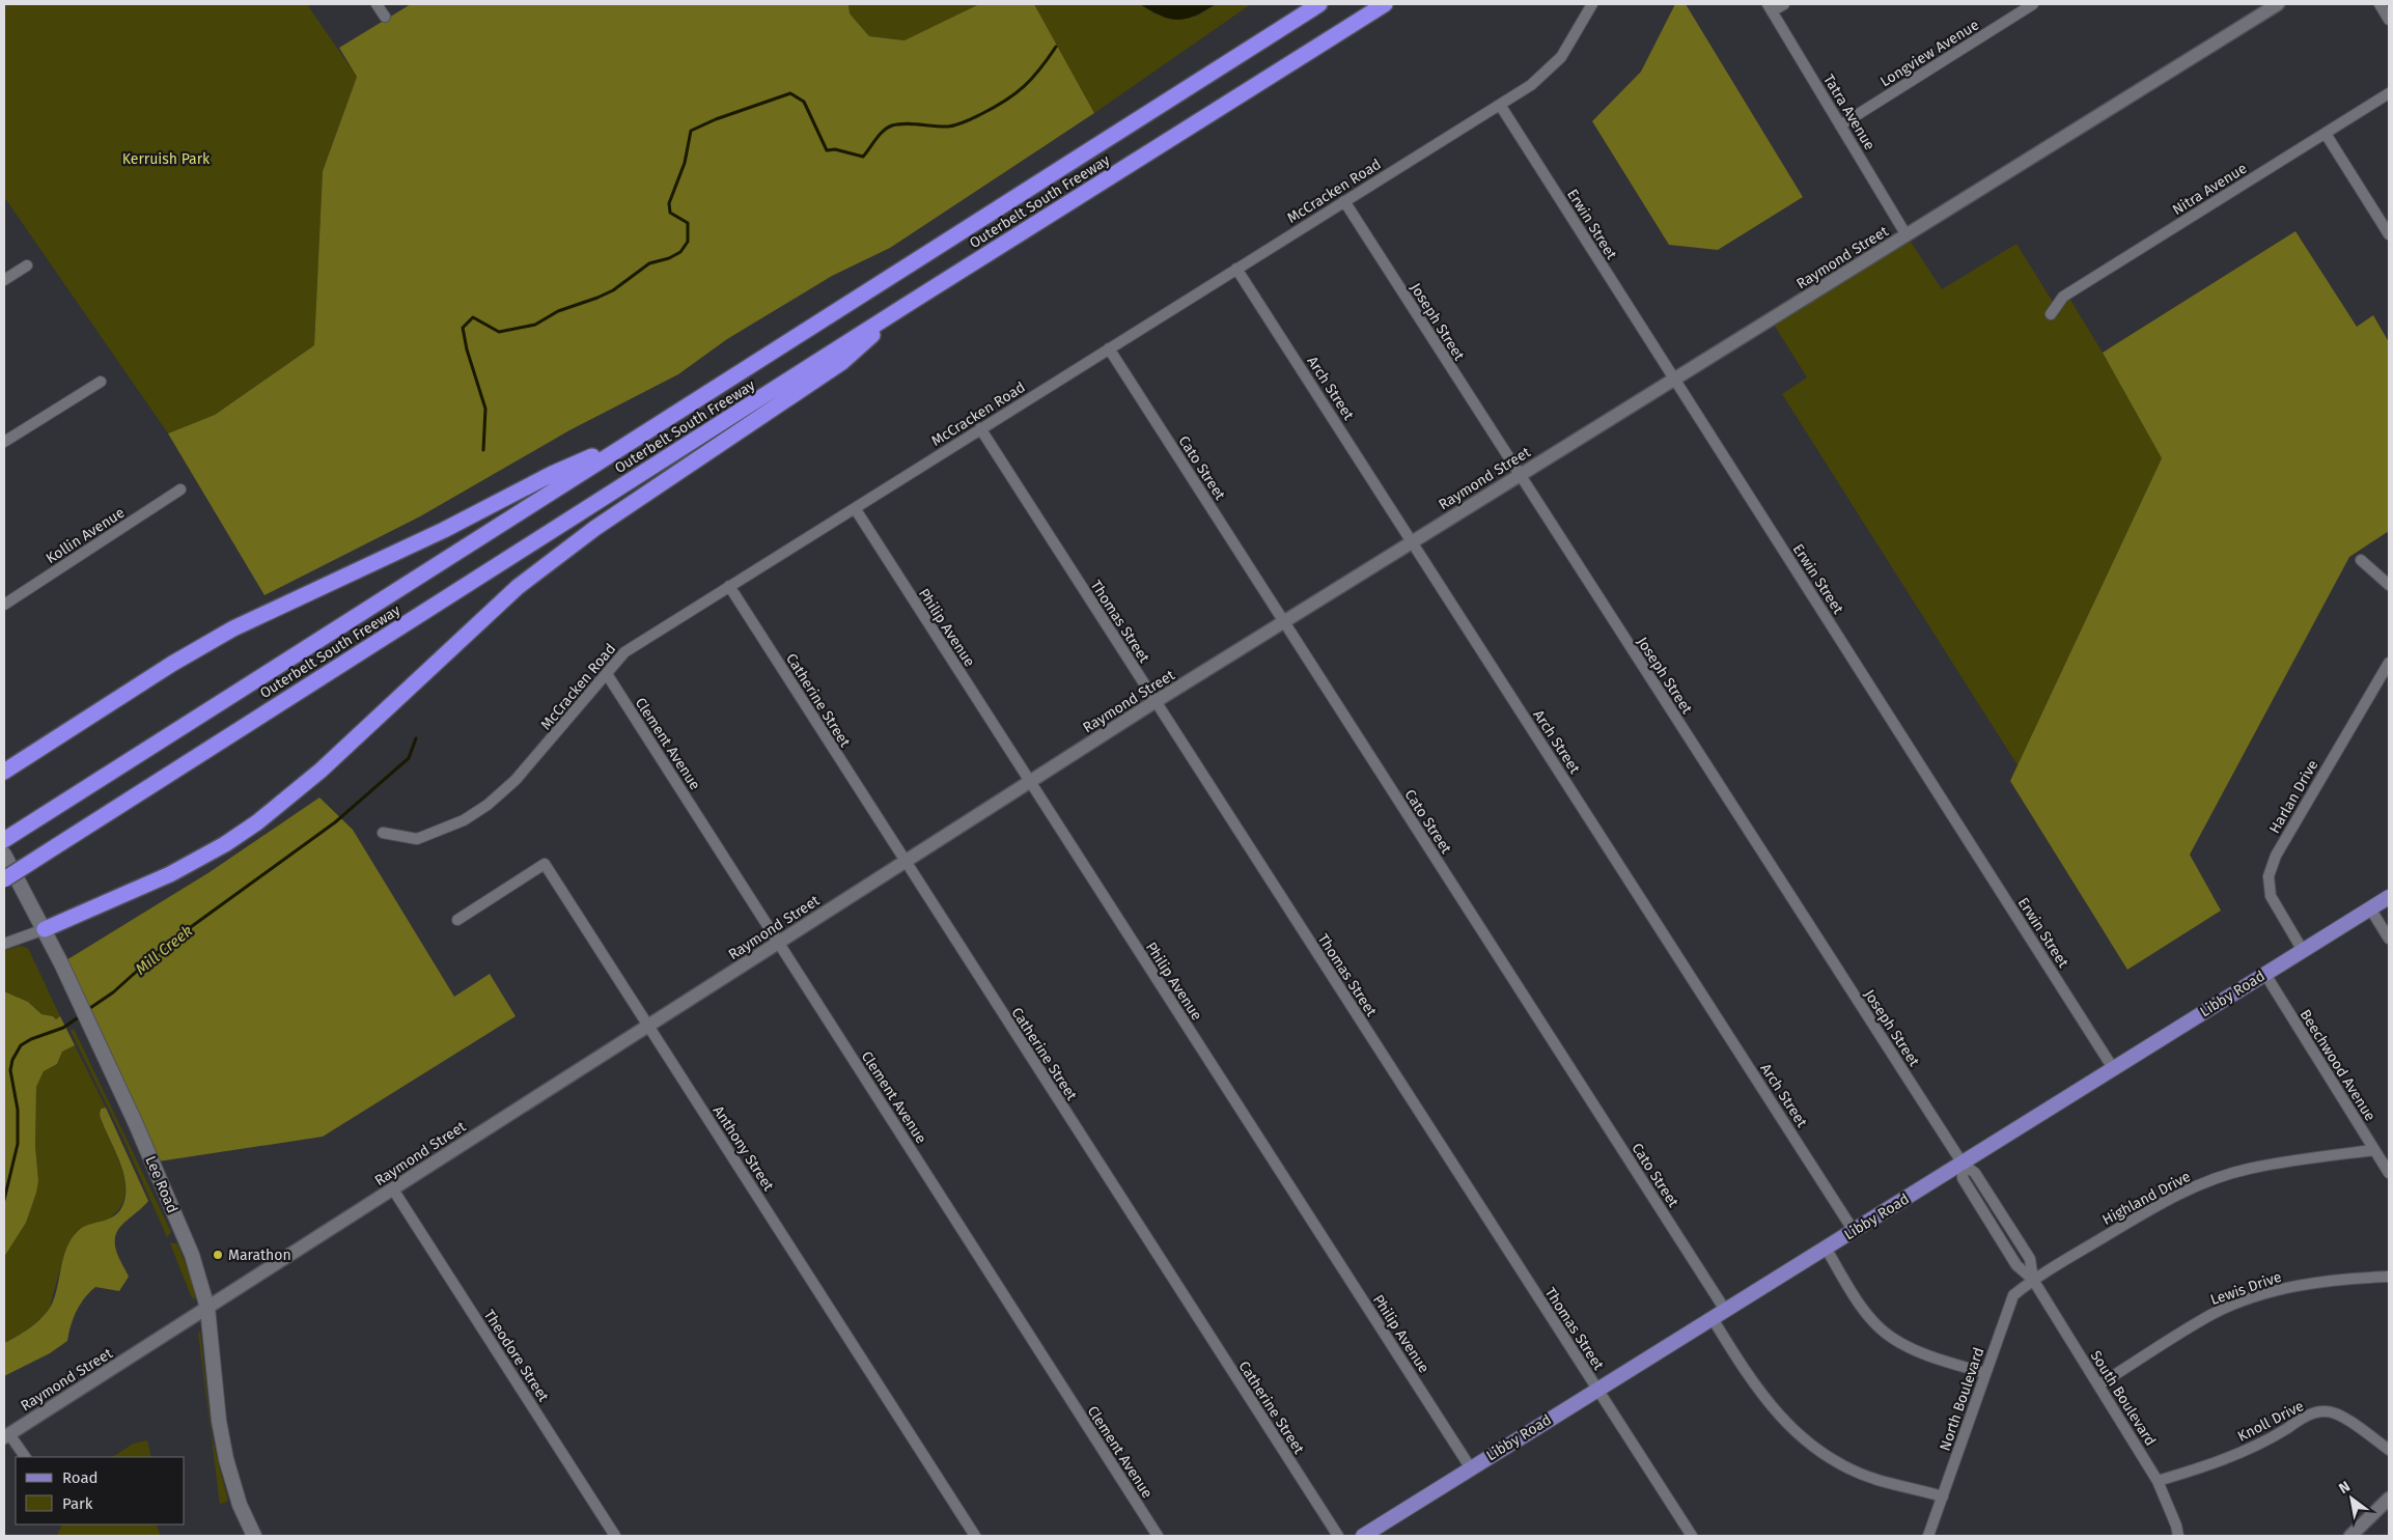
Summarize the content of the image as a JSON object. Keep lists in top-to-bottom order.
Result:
{
  "streets": {
    "highway": ["Outerbelt South Freeway"],
    "main road": ["Libby Road", "Lee Road"],
    "street": [
      "Longview Avenue",
      "Tatra Avenue",
      "Nitra Avenue",
      "McCracken Road",
      "Erwin Street",
      "Raymond Street",
      "Joseph Street",
      "Arch Street",
      "Cato Street",
      "Kollin Avenue",
      "Thomas Street",
      "Philip Avenue",
      "Catherine Street",
      "Clement Avenue",
      "Harlan Drive",
      "Beechwood Avenue",
      "Anthony Street",
      "Highland Drive",
      "Lewis Drive",
      "Theodore Street",
      "South Boulevard",
      "North Boulevard",
      "Knoll Drive"
    ]
  },
  "crossings": [
    ["Longview Avenue", "Tatra Avenue"],
    ["Tatra Avenue", "Raymond Street"],
    ["McCracken Road", "Erwin Street"],
    ["McCracken Road", "Joseph Street"],
    ["McCracken Road", "Arch Street"],
    ["McCracken Road", "Cato Street"],
    ["McCracken Road", "Thomas Street"],
    ["McCracken Road", "Philip Avenue"],
    ["McCracken Road", "Catherine Street"],
    ["McCracken Road", "Clement Avenue"],
    ["Erwin Street", "Raymond Street"],
    ["Erwin Street", "Libby Road"],
    ["Raymond Street", "Joseph Street"],
    ["Raymond Street", "Arch Street"],
    ["Raymond Street", "Cato Street"],
    ["Raymond Street", "Thomas Street"],
    ["Raymond Street", "Philip Avenue"],
    ["Raymond Street", "Catherine Street"],
    ["Raymond Street", "Clement Avenue"],
    ["Raymond Street", "Anthony Street"],
    ["Raymond Street", "Lee Road"],
    ["Raymond Street", "Theodore Street"],
    ["Joseph Street", "Libby Road"],
    ["Joseph Street", "South Boulevard"],
    ["Arch Street", "Libby Road"],
    ["Cato Street", "Libby Road"],
    ["Thomas Street", "Libby Road"],
    ["Philip Avenue", "Libby Road"],
    ["Harlan Drive", "Libby Road"],
    ["Libby Road", "Beechwood Avenue"],
    ["Libby Road", "South Boulevard"],
    ["Beechwood Avenue", "Highland Drive"],
    ["Highland Drive", "South Boulevard"],
    ["Highland Drive", "North Boulevard"],
    ["Lewis Drive", "South Boulevard"],
    ["South Boulevard", "North Boulevard"],
    ["South Boulevard", "Knoll Drive"]
  ],
  "water": ["Mill Creek"],
  "parks": ["Kerruish Park"],
  "places": ["Marathon"],
  "legend": ["Road", "Park"],
  "north": "top left"
}
